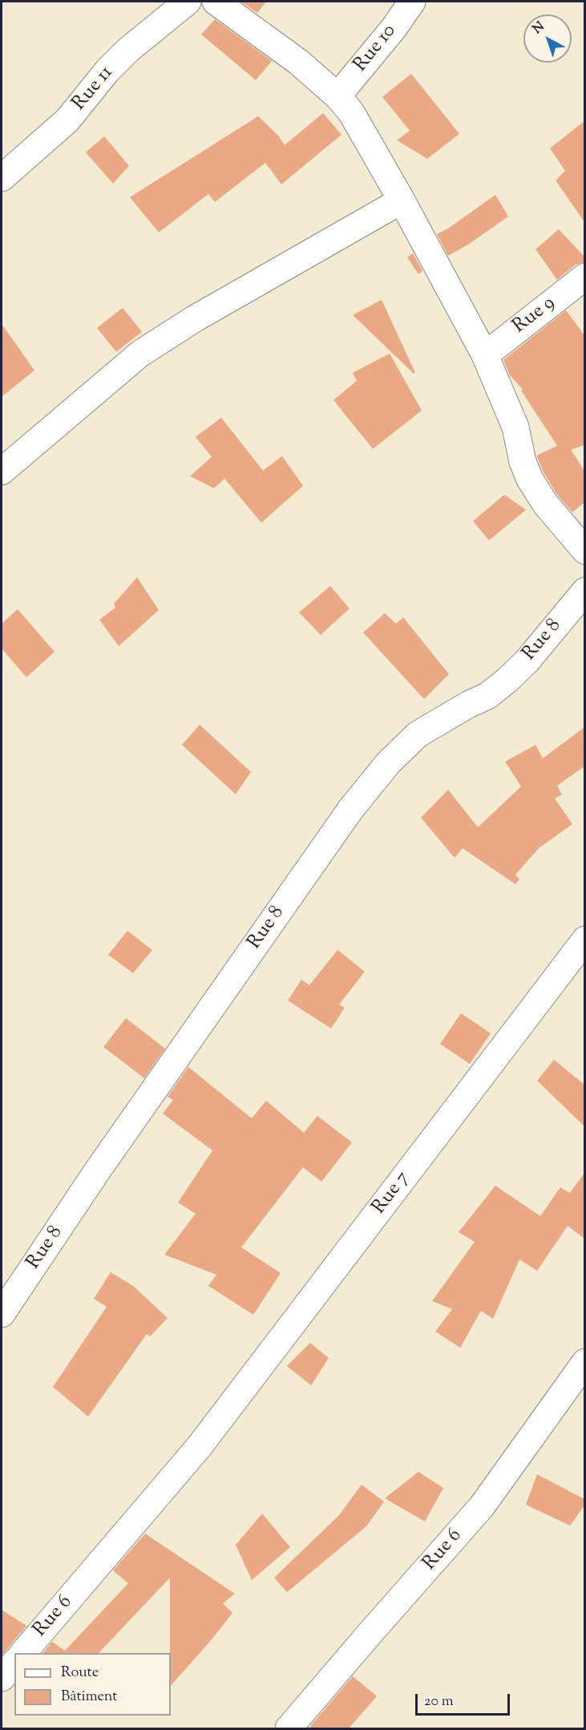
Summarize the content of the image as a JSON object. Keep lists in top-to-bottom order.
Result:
{
  "streets": {
    "street": [
      "Rue 10",
      "Rue 11",
      "Rue 9",
      "Rue 8",
      "Rue 7",
      "Rue 6"
    ]
  },
  "crossings": [
    ["Rue 7", "Rue 6"]
  ],
  "legend": ["Route", "Bâtiment"],
  "scale_bar": "20 m",
  "north": "top left"
}
